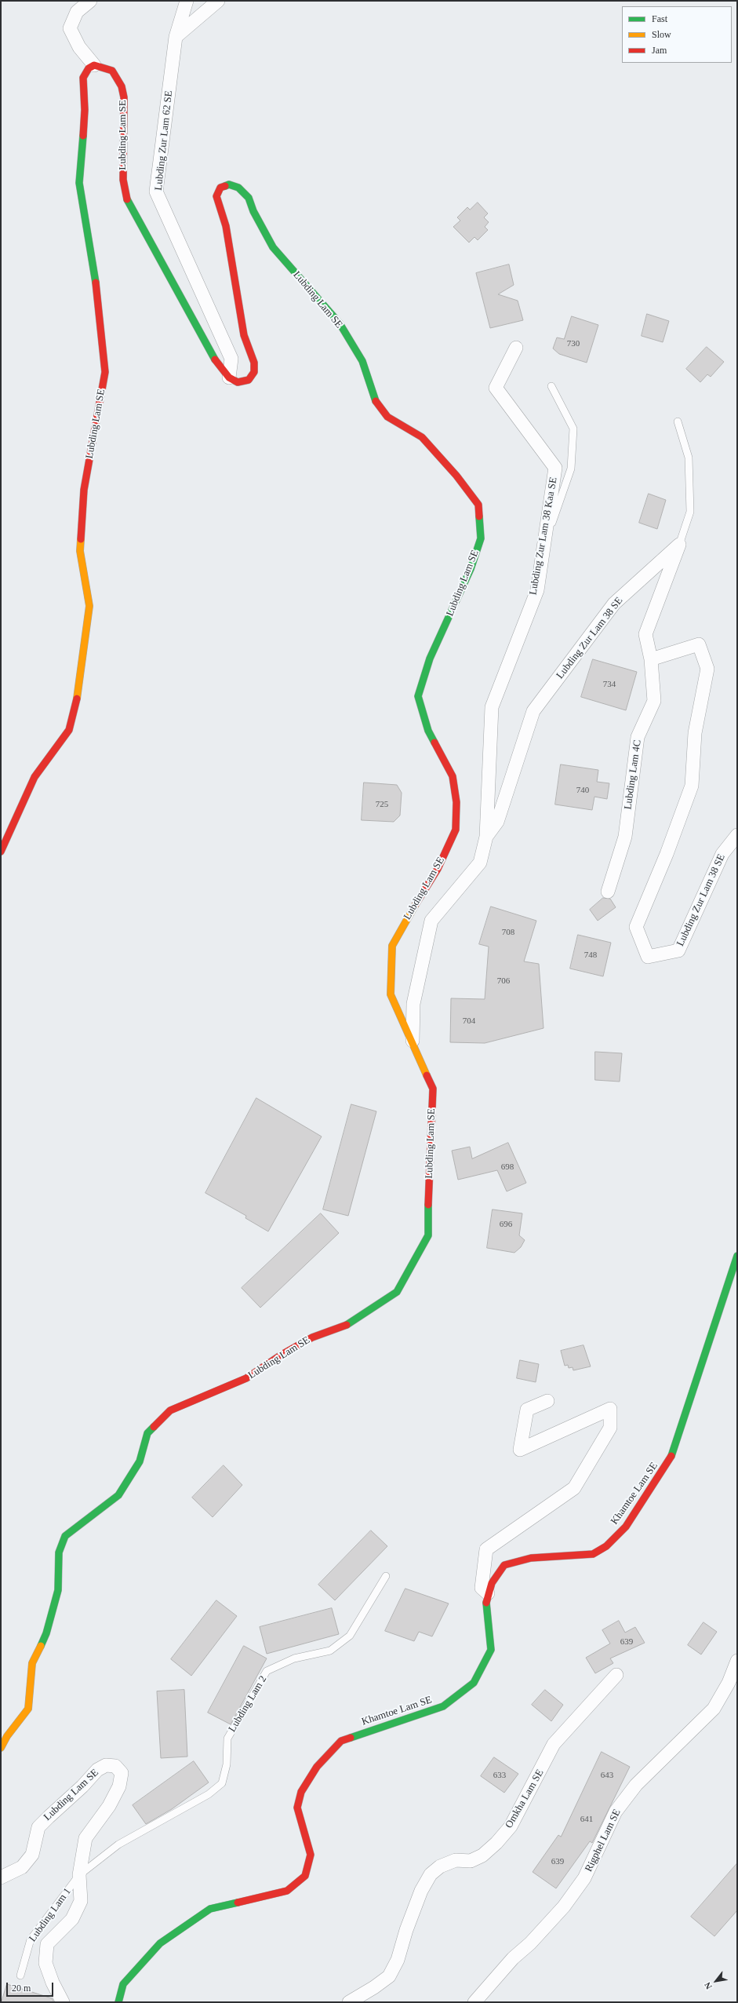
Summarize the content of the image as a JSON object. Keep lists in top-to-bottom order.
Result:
{
  "streets": {
    "street": [
      "Lubding Lam SE",
      "Lubding Zur Lam 62 SE",
      "Lubding Zur Lam 38 Kaa SE",
      "Lubding Zur Lam 38 SE",
      "Lubding Lam 4C",
      "Khamtoe Lam SE",
      "Omkha Lam SE",
      "Rigphel Lam SE"
    ],
    "lane": ["Lubding Lam 2", "Lubding Lam 1"]
  },
  "crossings": [
    ["Lubding Lam SE", "Lubding Zur Lam 62 SE"],
    ["Lubding Lam SE", "Lubding Zur Lam 38 SE"],
    ["Lubding Lam SE", "Lubding Lam 2"],
    ["Lubding Lam SE", "Lubding Lam 1"],
    ["Lubding Zur Lam 38 Kaa SE", "Lubding Zur Lam 38 SE"],
    ["Lubding Zur Lam 38 SE", "Lubding Lam 4C"],
    ["Lubding Lam 2", "Lubding Lam 1"]
  ],
  "house_numbers": [
    "730",
    "734",
    "740",
    "725",
    "708",
    "748",
    "706",
    "704",
    "698",
    "696",
    "639",
    "633",
    "643",
    "641",
    "639"
  ],
  "legend": ["Fast", "Slow", "Jam"],
  "scale_bar": "20 m",
  "north": "bottom left"
}
